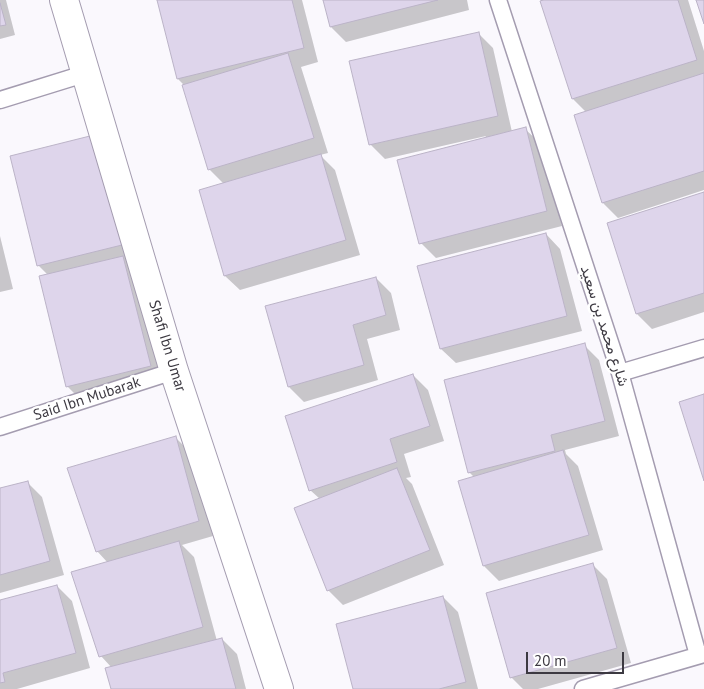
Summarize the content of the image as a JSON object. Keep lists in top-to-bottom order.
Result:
{
  "streets": {
    "street": ["Shafi Ibn Umar"],
    "lane": ["شارع محمد بن سعيد", "Said Ibn Mubarak"]
  },
  "crossings": [
    ["Shafi Ibn Umar", "Said Ibn Mubarak"]
  ],
  "scale_bar": "20 m"
}
